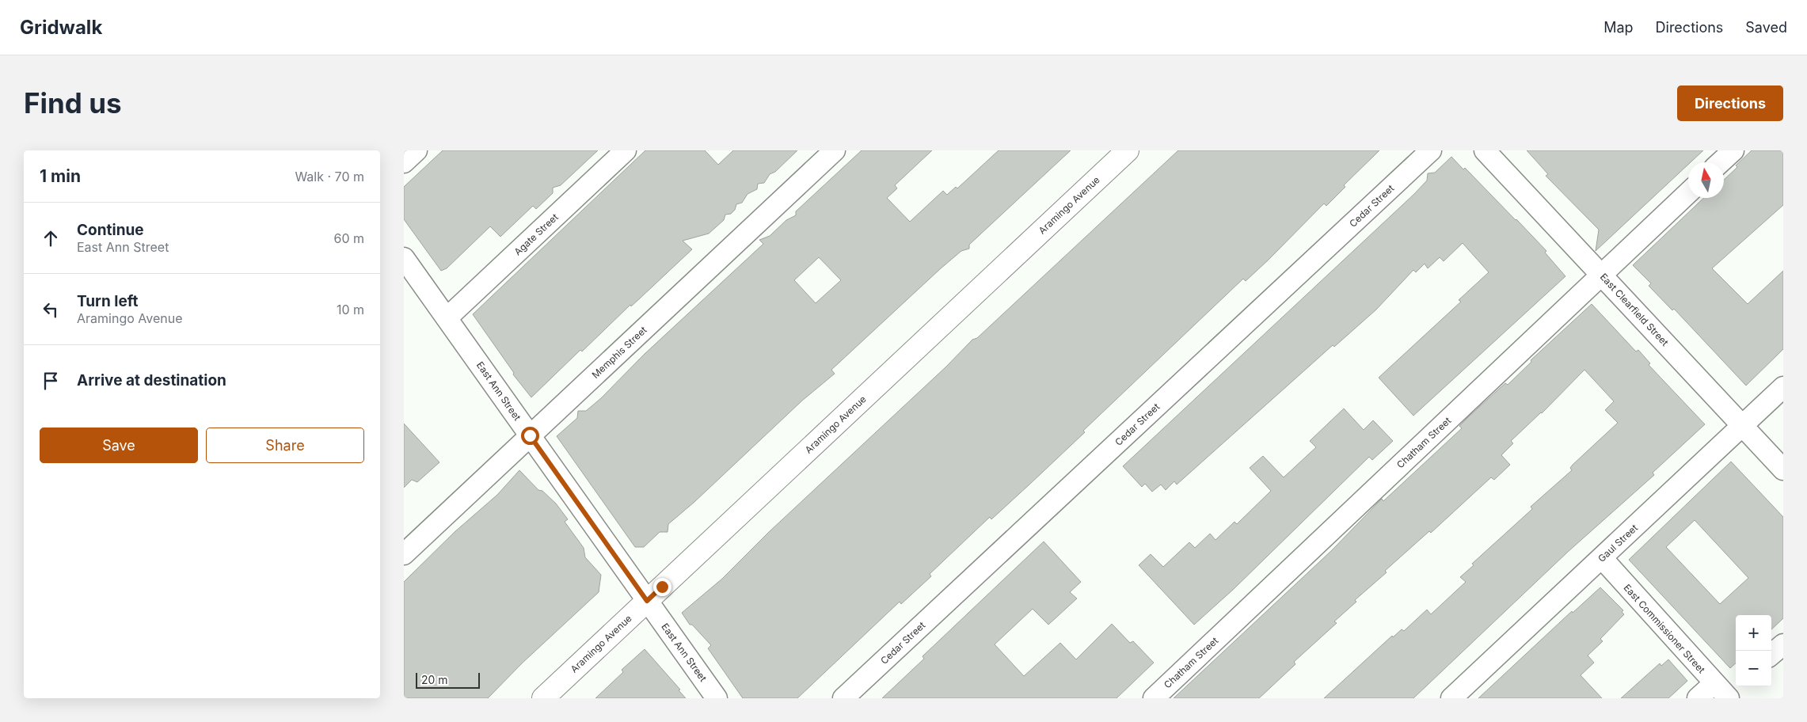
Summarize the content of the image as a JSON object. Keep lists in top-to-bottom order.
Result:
{
  "streets": {
    "main road": ["Aramingo Avenue"],
    "street": [
      "Cedar Street",
      "Agate Street",
      "East Clearfield Street",
      "Memphis Street",
      "East Ann Street",
      "Chatham Street",
      "Gaul Street",
      "East Commissioner Street"
    ]
  },
  "crossings": [
    ["Aramingo Avenue", "East Ann Street"],
    ["Agate Street", "East Ann Street"],
    ["East Clearfield Street", "Chatham Street"],
    ["East Clearfield Street", "Gaul Street"],
    ["Memphis Street", "East Ann Street"],
    ["Gaul Street", "East Commissioner Street"]
  ],
  "scale_bar": "20 m",
  "north": "top",
  "page": {
    "header": "Gridwalk",
    "nav": ["Map", "Directions", "Saved"],
    "buttons": [
      "Directions",
      ["Save", "Share"]
    ],
    "title": "Find us",
    "heading": ["1 min", "Walk · 70 m"],
    "list": [
      ["Continue", "East Ann Street", "60 m"],
      ["Turn left", "Aramingo Avenue", "10 m"],
      "Arrive at destination"
    ],
    "map_buttons": ["+", "−"],
    "scale": "20 m"
  }
}
